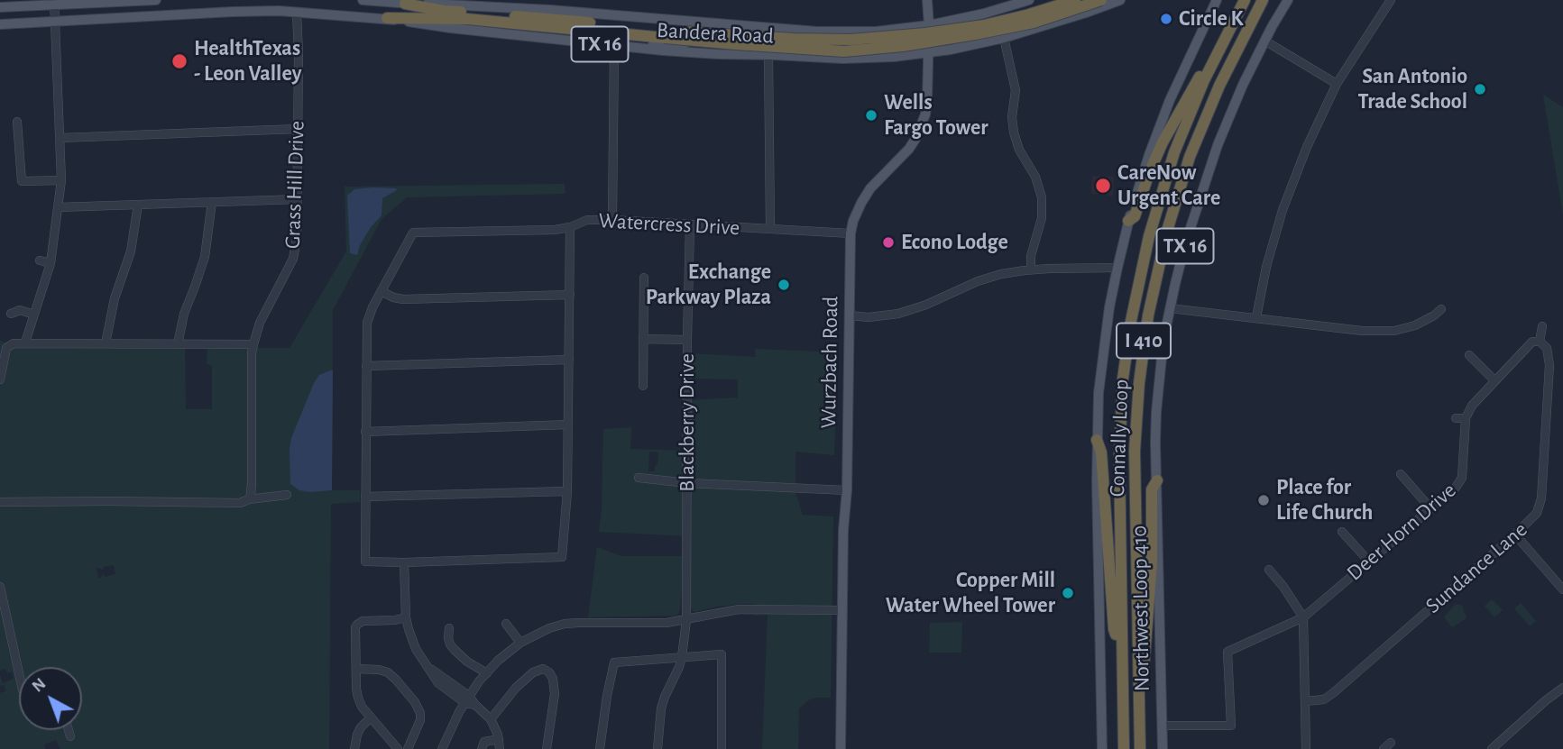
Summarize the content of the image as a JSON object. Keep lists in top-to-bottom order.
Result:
{
  "streets": {
    "highway": ["TX 16", "I 410", "Connally Loop"],
    "main road": ["Bandera Road", "Wurzbach Road", "Northwest Loop 410"],
    "street": [
      "Grass Hill Drive",
      "Watercress Drive",
      "Blackberry Drive",
      "Deer Horn Drive",
      "Sundance Lane"
    ]
  },
  "crossings": [
    ["Bandera Road", "Grass Hill Drive"],
    ["Bandera Road", "Wurzbach Road"],
    ["TX 16", "Connally Loop"],
    ["TX 16", "Northwest Loop 410"],
    ["Watercress Drive", "Wurzbach Road"],
    ["Watercress Drive", "Blackberry Drive"],
    ["Deer Horn Drive", "Sundance Lane"],
    ["Deer Horn Drive", "Northwest Loop 410"]
  ],
  "places": [
    "Circle K",
    "HealthTexas - Leon Valley",
    "San Antonio Trade School",
    "Wells Fargo Tower",
    "CareNow Urgent Care",
    "Econo Lodge",
    "Exchange Parkway Plaza",
    "Place for Life Church",
    "Copper Mill Water Wheel Tower"
  ],
  "north": "top left"
}
